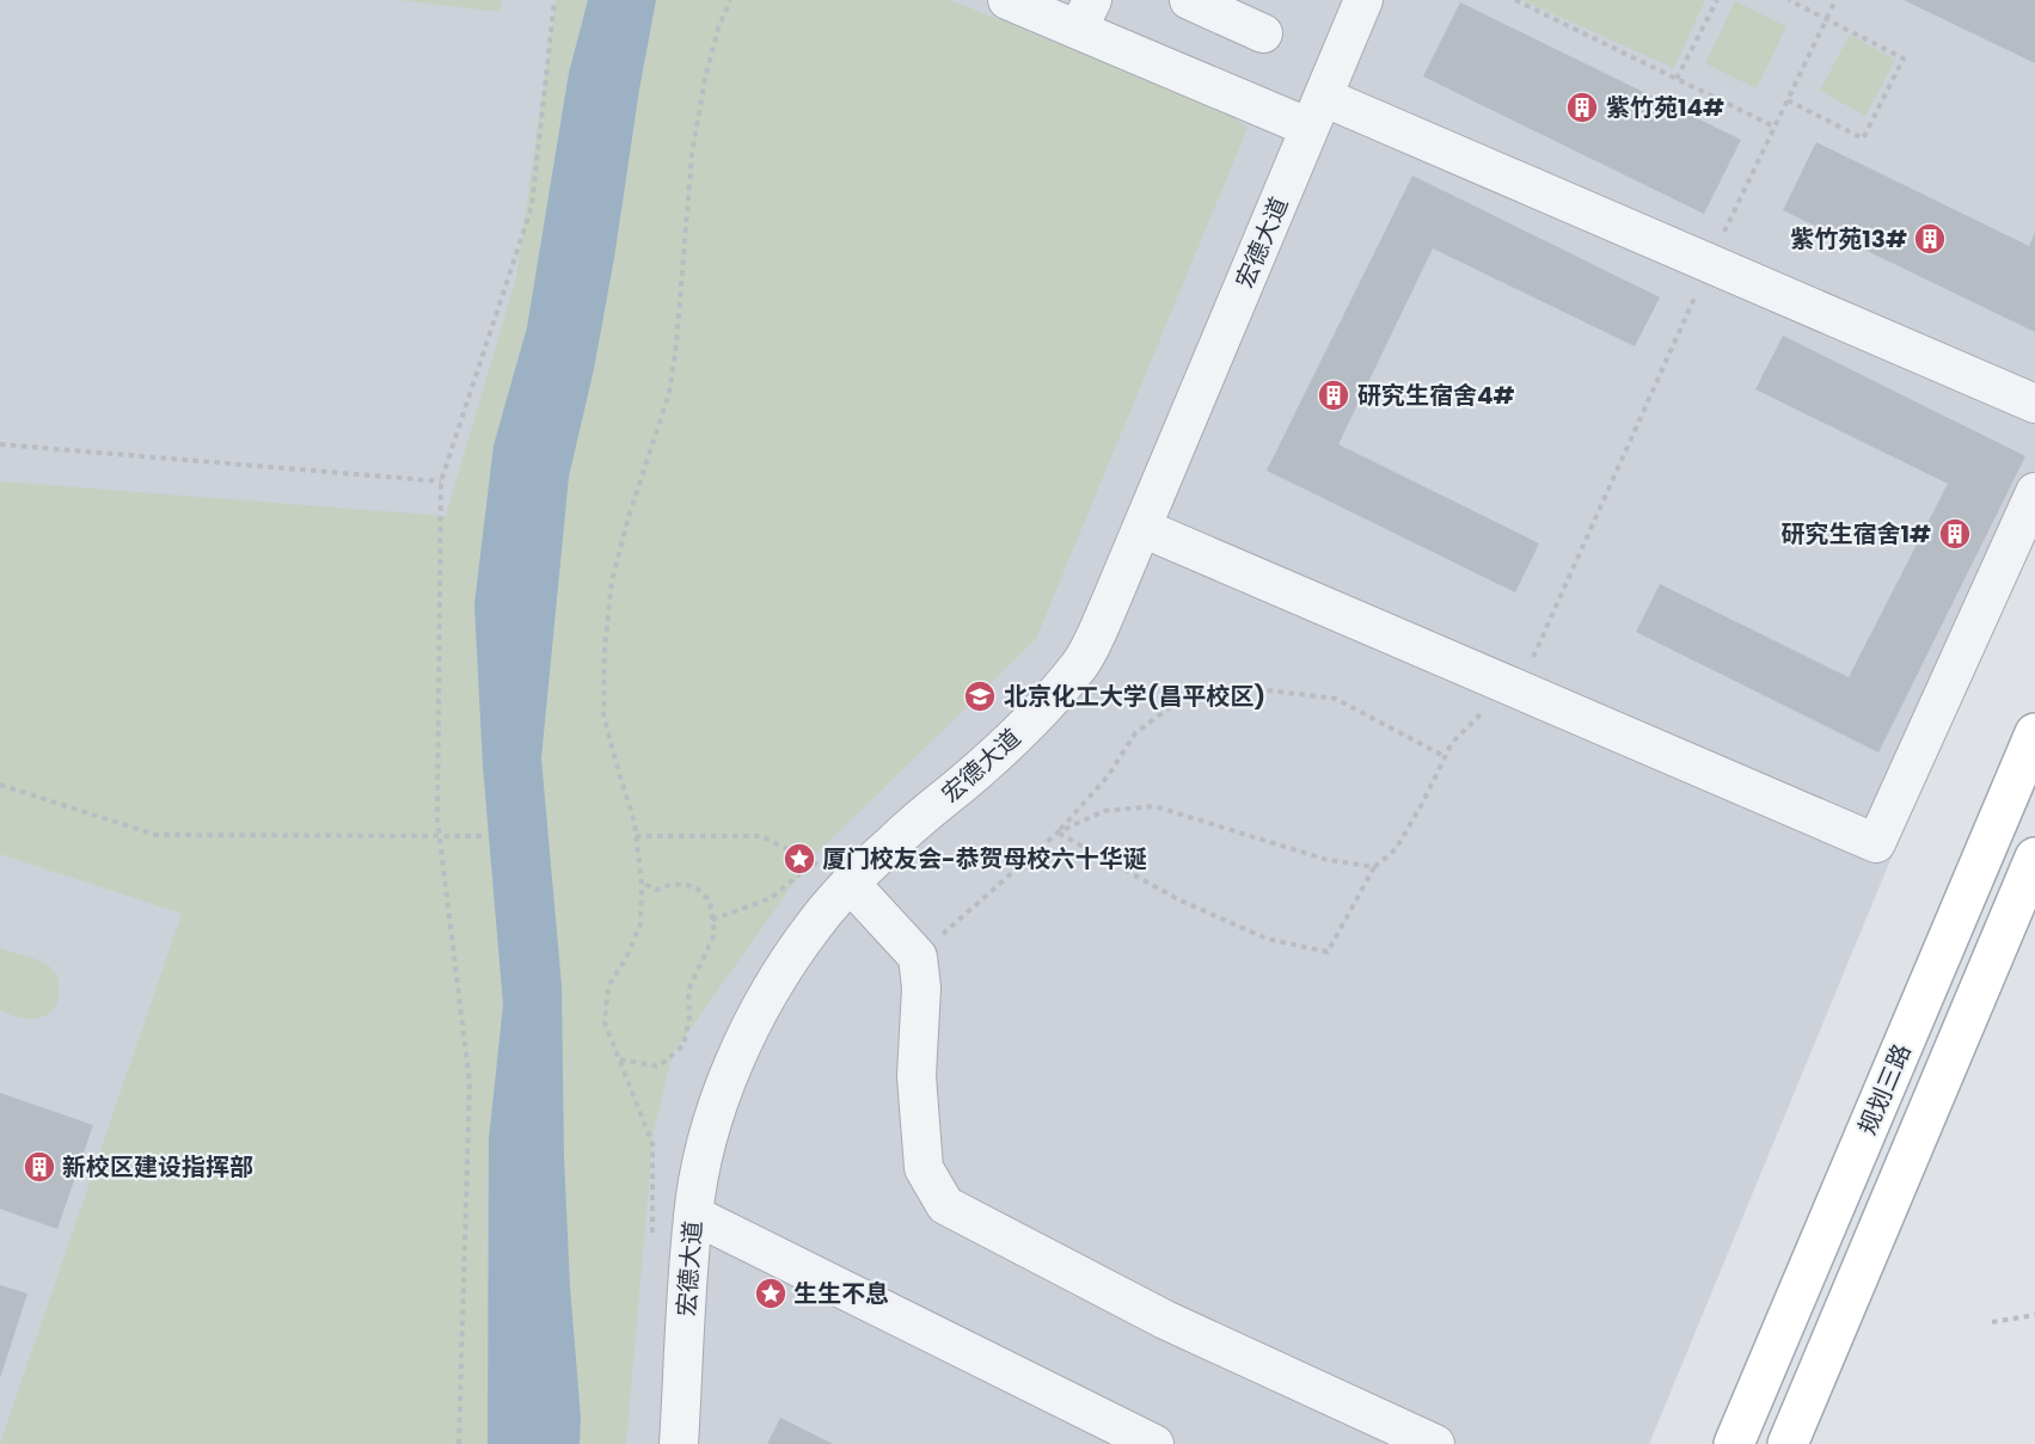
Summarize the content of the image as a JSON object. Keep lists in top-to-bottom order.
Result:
{
  "streets": {
    "main road": ["规划三路"],
    "street": ["宏德大道"]
  },
  "places": {
    "building": [
      "紫竹苑14#",
      "紫竹苑13#",
      "研究生宿舍4#",
      "研究生宿舍1#",
      "新校区建设指挥部"
    ],
    "school or university": ["北京化工大学(昌平校区)"],
    "place": ["厦门校友会-恭贺母校六十华诞", "生生不息"]
  }
}
